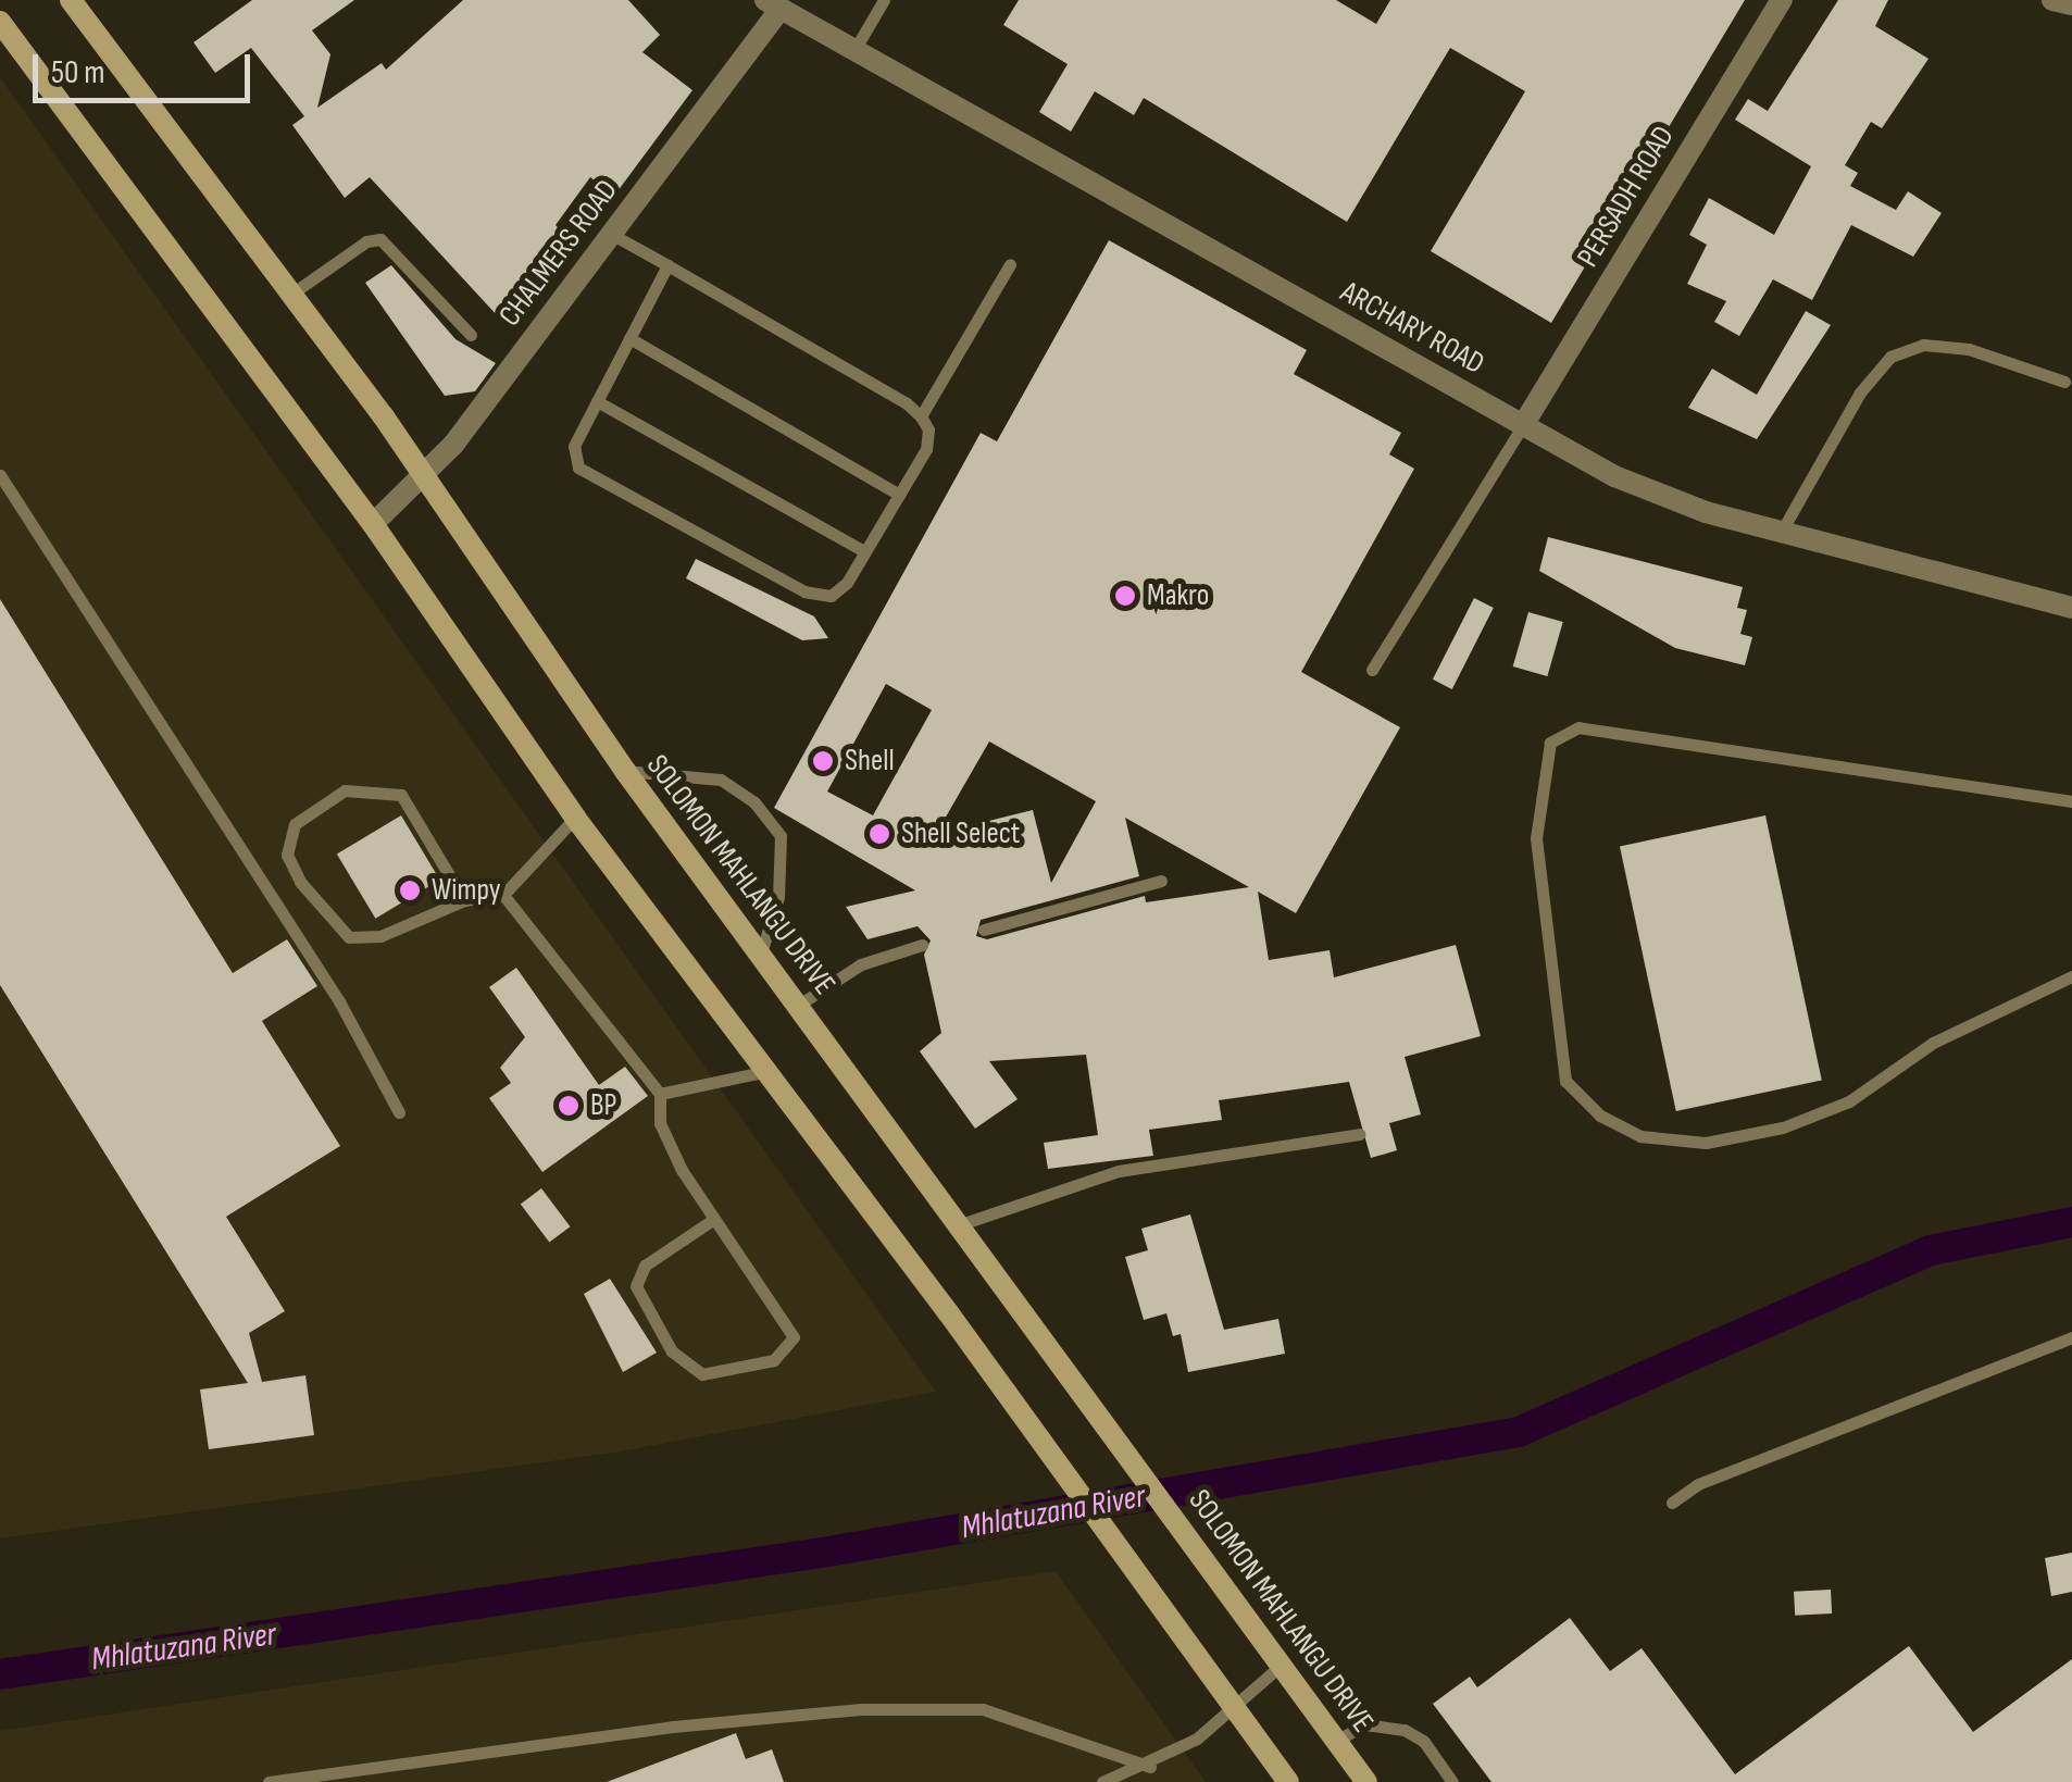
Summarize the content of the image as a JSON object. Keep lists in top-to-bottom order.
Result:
{
  "streets": {
    "main road": ["SOLOMON MAHLANGU DRIVE"],
    "street": ["PERSADH ROAD", "CHALMERS ROAD", "ARCHARY ROAD"]
  },
  "crossings": [
    ["PERSADH ROAD", "ARCHARY ROAD"],
    ["CHALMERS ROAD", "ARCHARY ROAD"],
    ["CHALMERS ROAD", "SOLOMON MAHLANGU DRIVE"]
  ],
  "water": ["Mhlatuzana River"],
  "places": [
    "Makro",
    "Shell",
    "Shell Select",
    "Wimpy",
    "BP"
  ],
  "scale_bar": "50 m"
}
